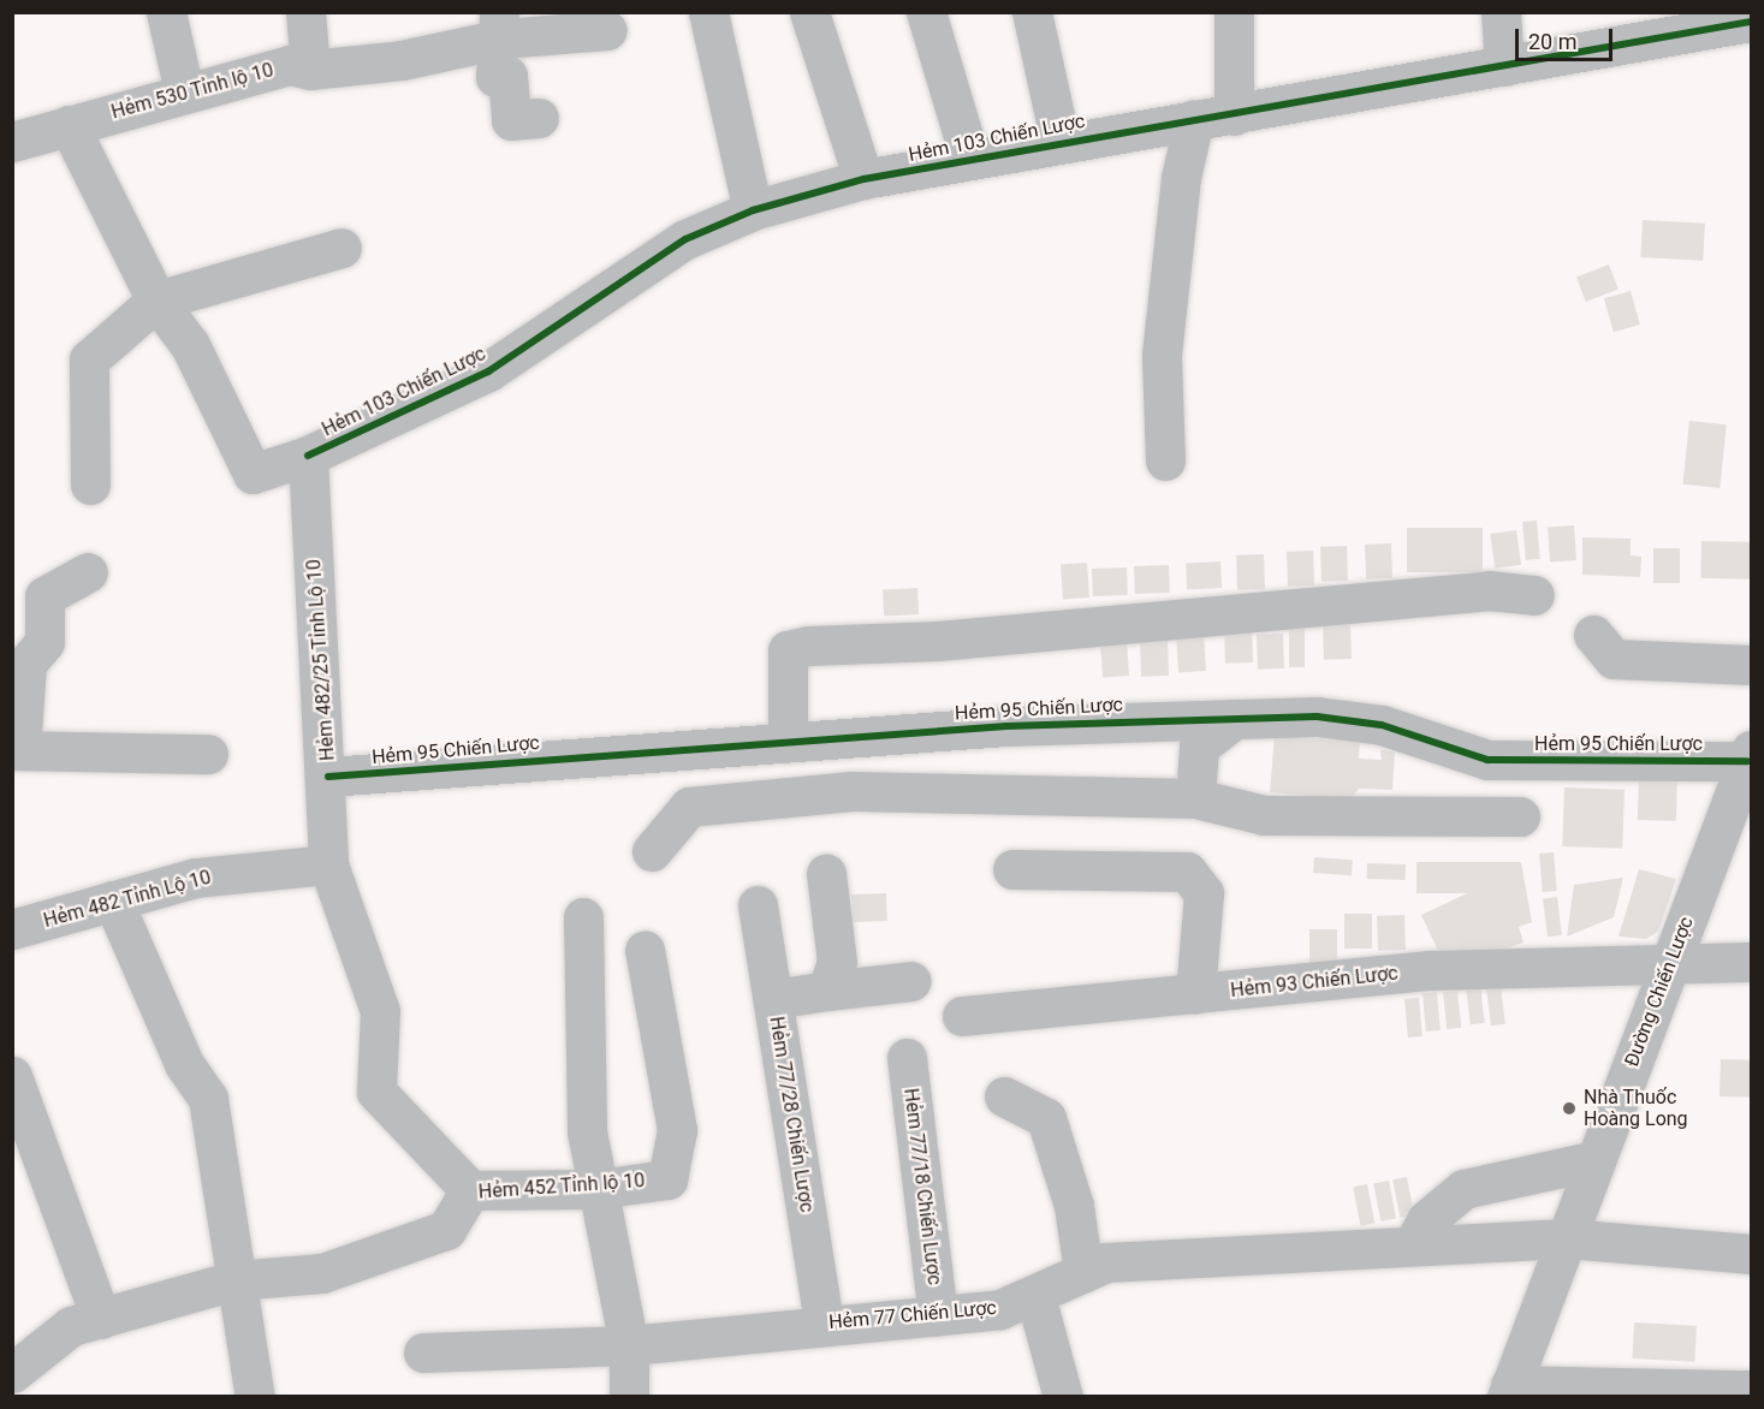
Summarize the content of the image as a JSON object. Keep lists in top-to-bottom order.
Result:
{
  "streets": {
    "street": [
      "Hẻm 530 Tỉnh lộ 10",
      "Hẻm 103 Chiến Lược",
      "Hẻm 482/25 Tỉnh Lộ 10",
      "Hẻm 95 Chiến Lược",
      "Hẻm 482 Tỉnh Lộ 10",
      "Hẻm 93 Chiến Lược",
      "Đường Chiến Lược",
      "Hẻm 77/28 Chiến Lược",
      "Hẻm 452 Tỉnh lộ 10",
      "Hẻm 77/18 Chiến Lược",
      "Hẻm 77 Chiến Lược"
    ]
  },
  "crossings": [
    ["Hẻm 103 Chiến Lược", "Hẻm 482/25 Tỉnh Lộ 10"],
    ["Hẻm 482/25 Tỉnh Lộ 10", "Hẻm 95 Chiến Lược"],
    ["Hẻm 482/25 Tỉnh Lộ 10", "Hẻm 482 Tỉnh Lộ 10"],
    ["Hẻm 482/25 Tỉnh Lộ 10", "Hẻm 452 Tỉnh lộ 10"],
    ["Hẻm 95 Chiến Lược", "Đường Chiến Lược"],
    ["Hẻm 93 Chiến Lược", "Đường Chiến Lược"],
    ["Đường Chiến Lược", "Hẻm 77 Chiến Lược"],
    ["Hẻm 77/28 Chiến Lược", "Hẻm 77 Chiến Lược"],
    ["Hẻm 77/18 Chiến Lược", "Hẻm 77 Chiến Lược"]
  ],
  "places": ["Nhà Thuốc Hoàng Long"],
  "scale_bar": "20 m"
}
